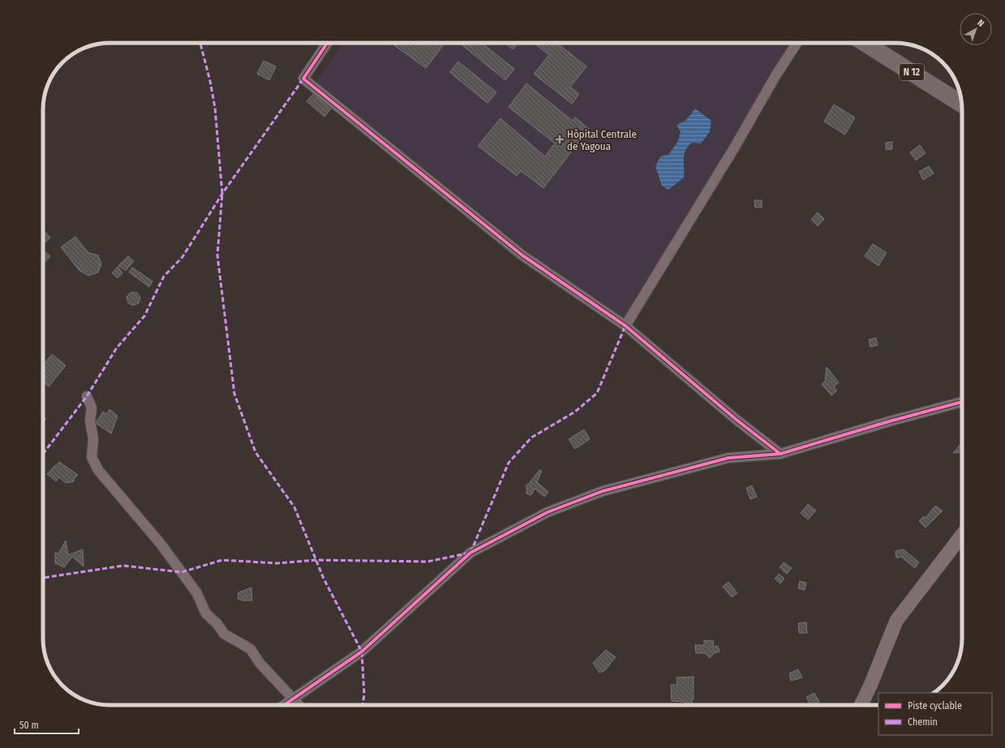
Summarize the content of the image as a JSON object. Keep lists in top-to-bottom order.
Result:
{
  "streets": {
    "highway": ["N 12"]
  },
  "places": {
    "health": ["Hôpital Centrale de Yagoua"]
  },
  "legend": ["Piste cyclable", "Chemin"],
  "scale_bar": "50 m",
  "north": "top right"
}
